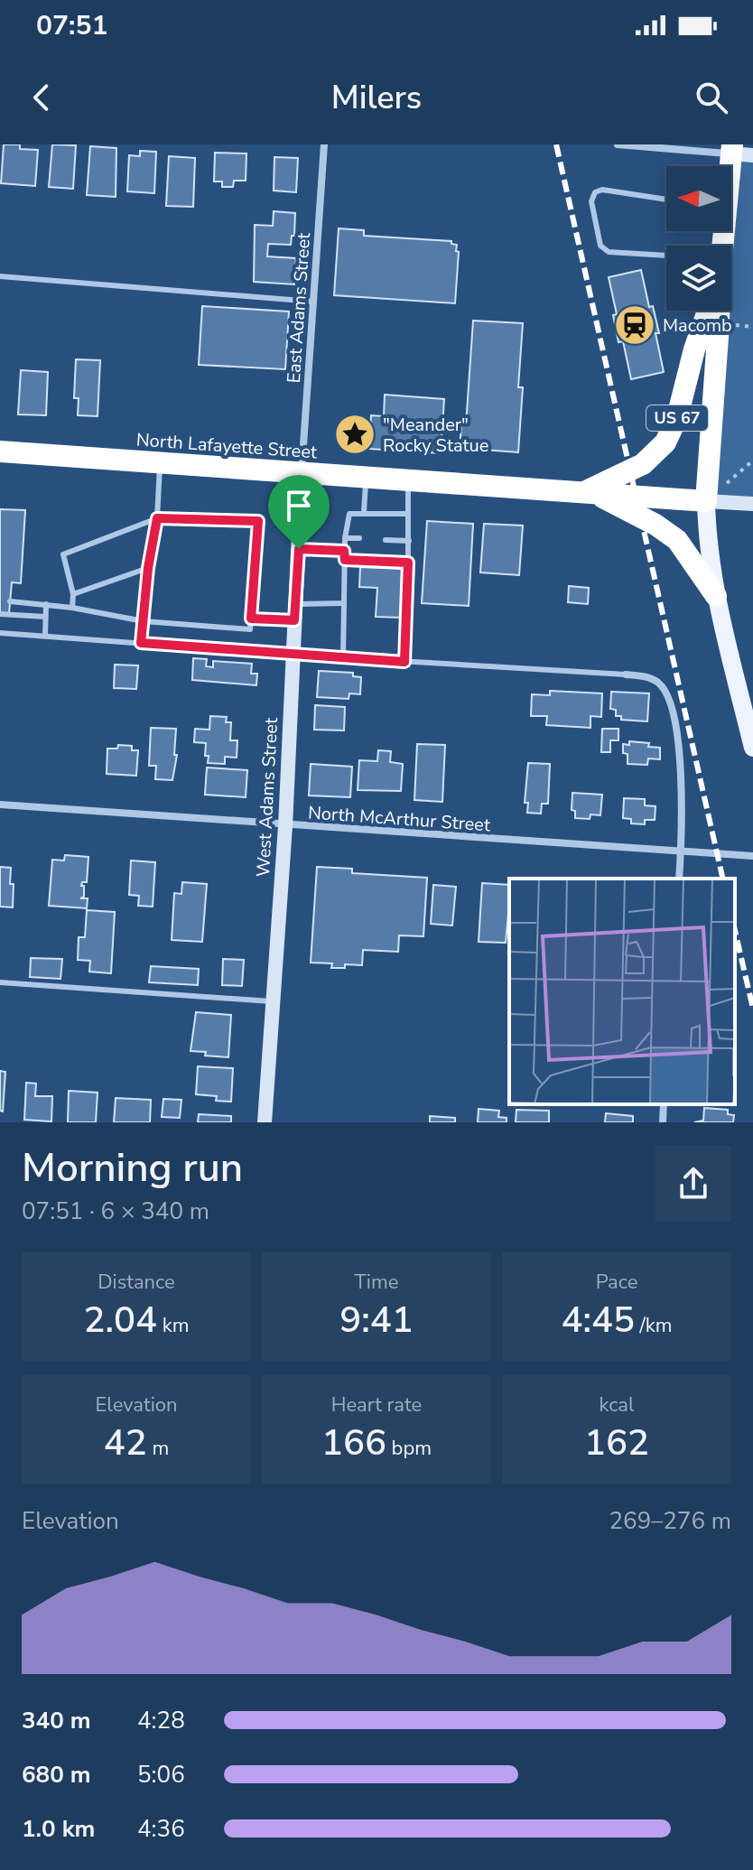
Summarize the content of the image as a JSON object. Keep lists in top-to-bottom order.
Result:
{
  "streets": {
    "highway": ["US 67", "North Lafayette Street"],
    "street": ["East Adams Street", "West Adams Street", "North McArthur Street"]
  },
  "crossings": [
    ["East Adams Street", "North Lafayette Street"],
    ["East Adams Street", "West Adams Street"],
    ["US 67", "North Lafayette Street"],
    ["North Lafayette Street", "West Adams Street"],
    ["West Adams Street", "North McArthur Street"]
  ],
  "places": {
    "station": ["Macomb"],
    "place": ["\"Meander\" Rocky Statue"]
  },
  "north": "left",
  "page": {
    "status": "07:51",
    "header": "Milers",
    "heading": ["Morning run", "07:51 · 6 × 340 m"],
    "stats": [
      ["Distance", "2.04 km"],
      ["Time", "9:41"],
      ["Pace", "4:45 /km"],
      ["Elevation", "42 m"],
      ["Heart rate", "166 bpm"],
      ["kcal", "162"]
    ],
    "chart": ["Elevation", "269–276 m"],
    "list": [
      {
        "name": "340 m",
        "note": "4:28"
      },
      {
        "name": "680 m",
        "note": "5:06"
      },
      {
        "name": "1.0 km",
        "note": "4:36"
      }
    ]
  }
}
